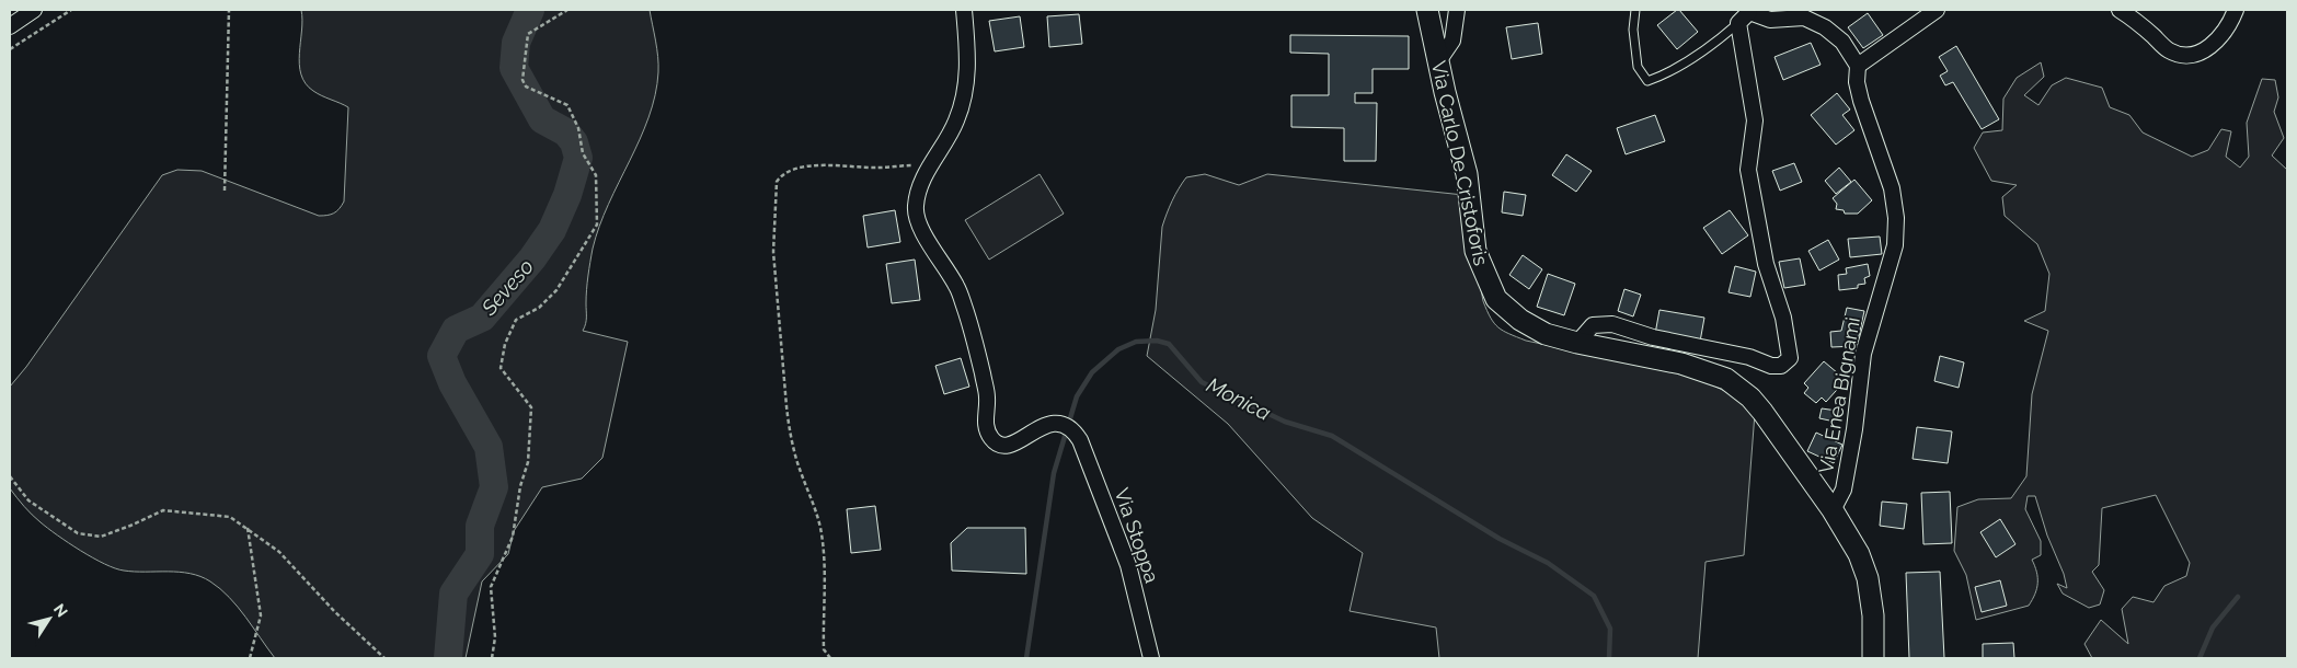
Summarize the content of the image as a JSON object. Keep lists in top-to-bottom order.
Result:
{
  "streets": {
    "main road": ["Via Carlo De Cristoforis"],
    "street": ["Via Enea Bignami", "Via Stoppa"]
  },
  "crossings": [
    ["Via Carlo De Cristoforis", "Via Enea Bignami"]
  ],
  "water": ["Seveso", "Monica"],
  "north": "top right"
}
